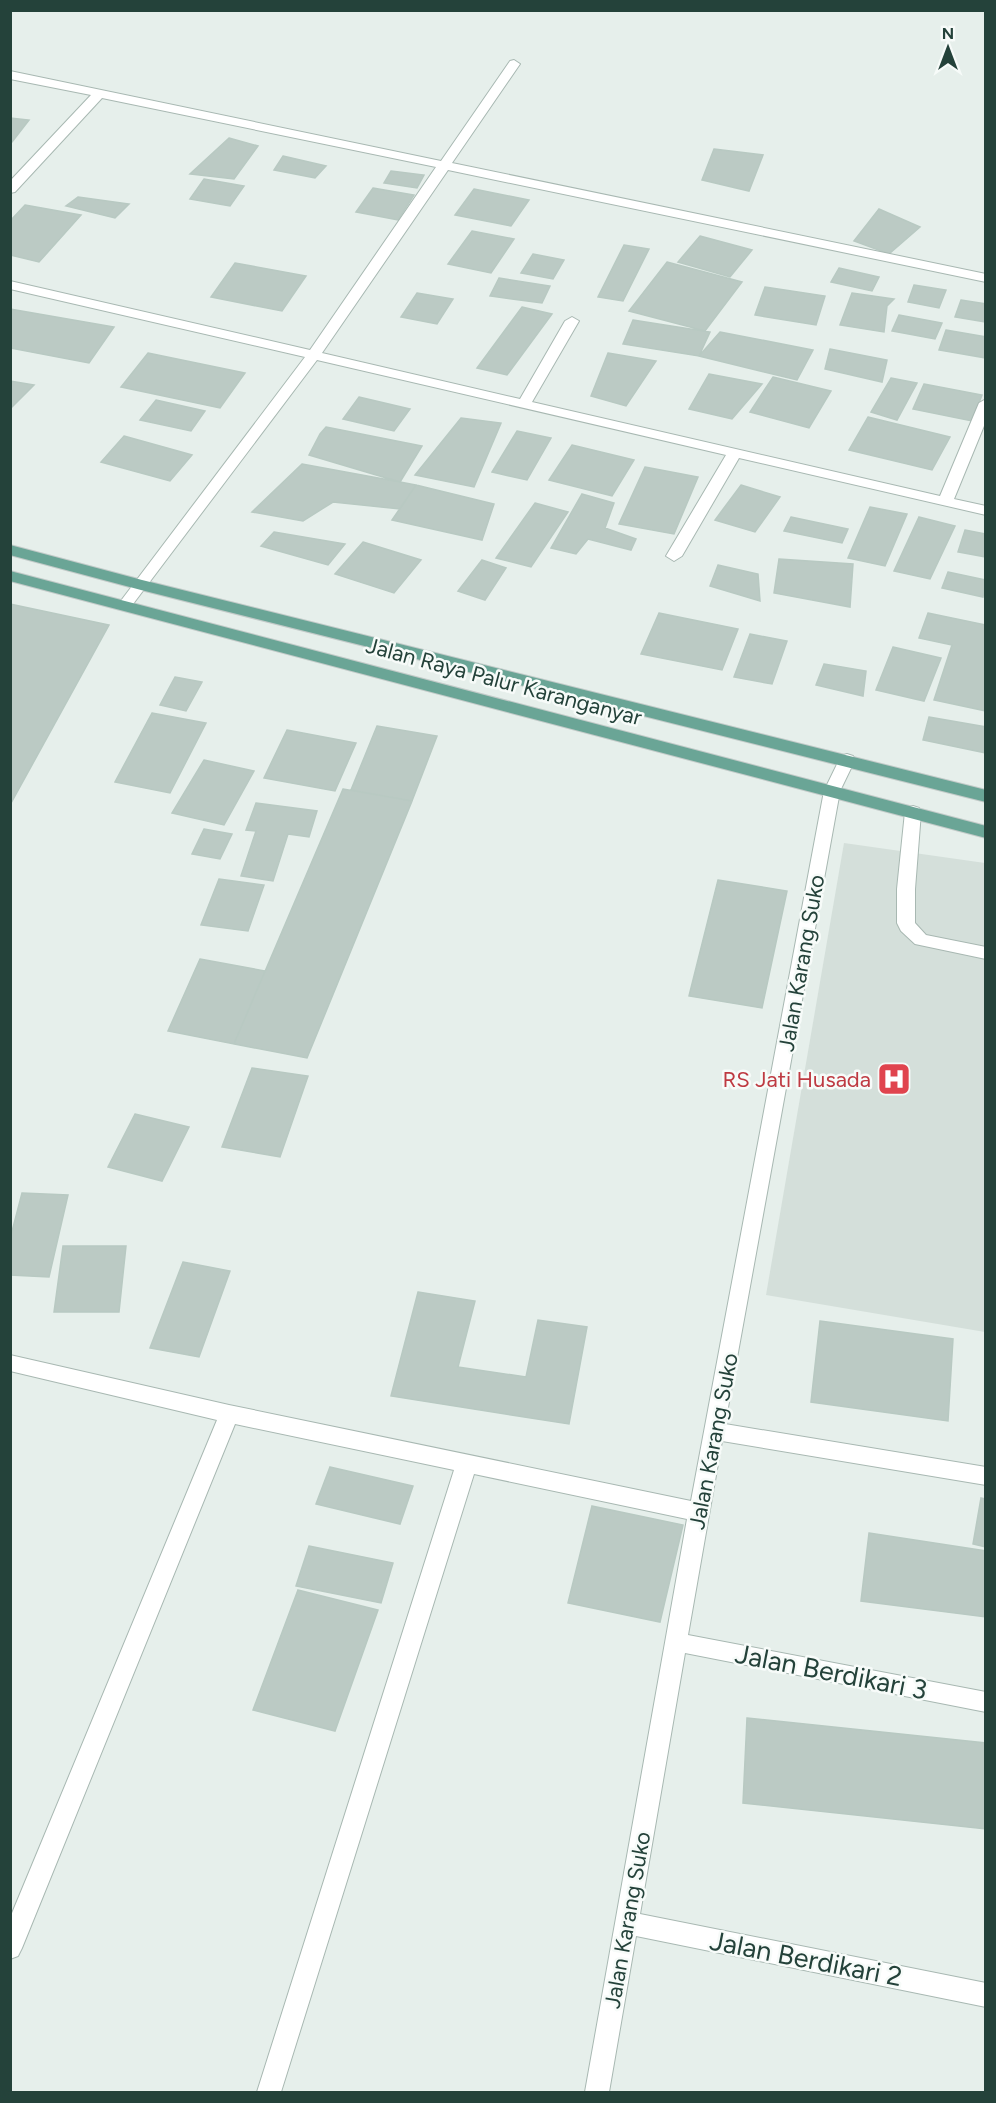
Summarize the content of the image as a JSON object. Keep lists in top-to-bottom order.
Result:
{
  "streets": {
    "main road": ["Jalan Raya Palur Karanganyar"],
    "street": ["Jalan Karang Suko", "Jalan Berdikari 3", "Jalan Berdikari 2"]
  },
  "crossings": [
    ["Jalan Raya Palur Karanganyar", "Jalan Karang Suko"],
    ["Jalan Karang Suko", "Jalan Berdikari 3"],
    ["Jalan Karang Suko", "Jalan Berdikari 2"]
  ],
  "places": {
    "hospital": ["RS Jati Husada"]
  },
  "north": "top"
}
